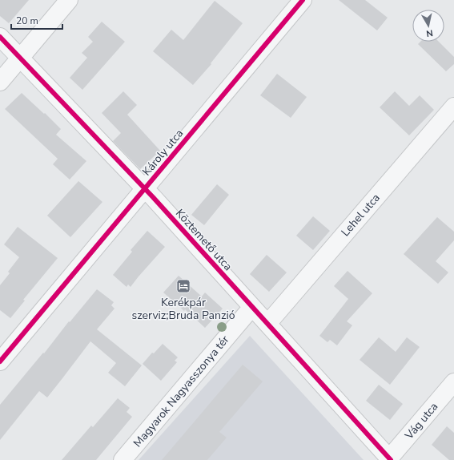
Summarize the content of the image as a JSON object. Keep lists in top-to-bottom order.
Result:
{
  "streets": {
    "street": [
      "Károly utca",
      "Lehel utca",
      "Köztemető utca",
      "Magyarok Nagyasszonya tér",
      "Vág utca"
    ]
  },
  "crossings": [
    ["Károly utca", "Köztemető utca"],
    ["Lehel utca", "Köztemető utca"],
    ["Köztemető utca", "Magyarok Nagyasszonya tér"],
    ["Köztemető utca", "Vág utca"]
  ],
  "places": {
    "hotel": ["Kerékpár szerviz;Bruda Panzió"]
  },
  "scale_bar": "20 m",
  "north": "bottom"
}
